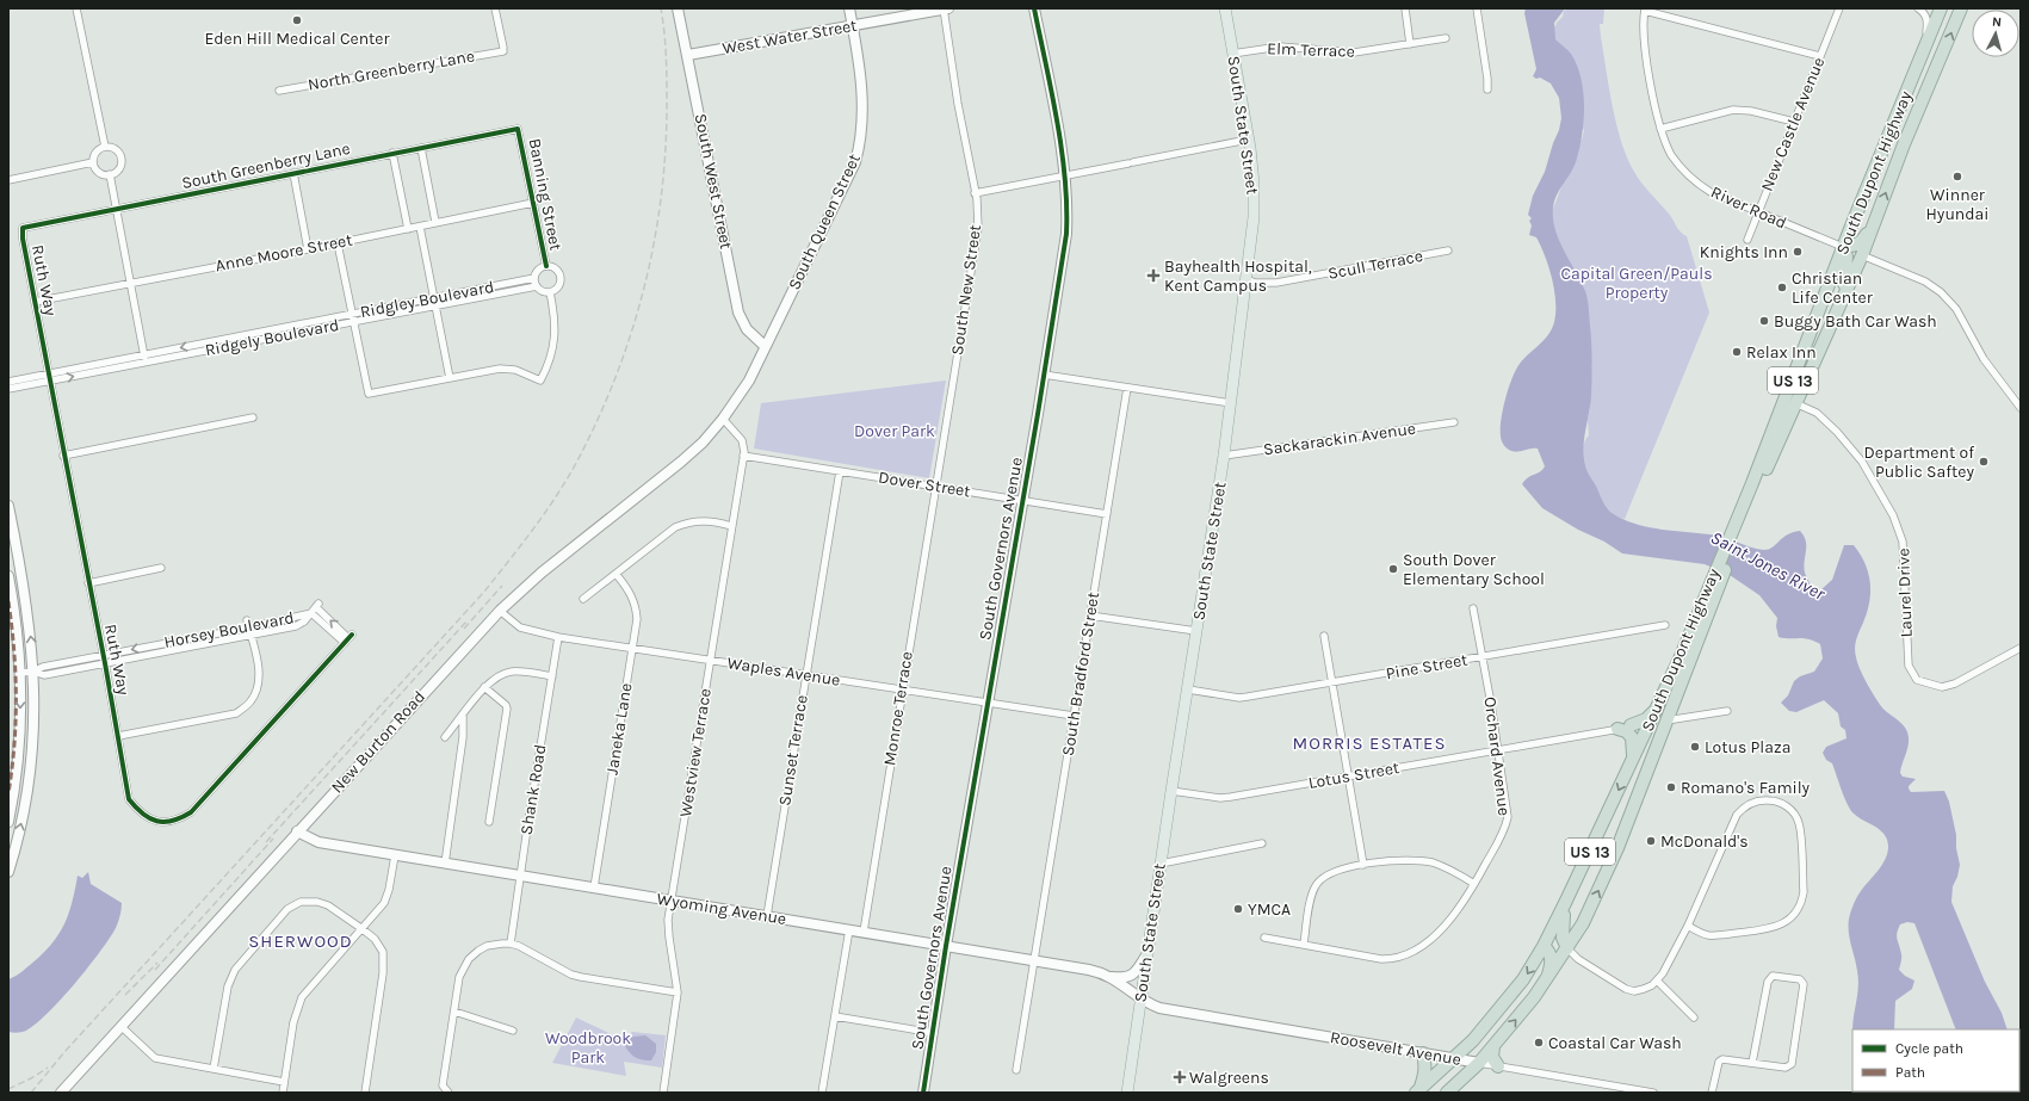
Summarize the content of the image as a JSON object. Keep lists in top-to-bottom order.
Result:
{
  "streets": {
    "highway": ["South Dupont Highway", "US 13"],
    "main road": ["South State Street"],
    "street": [
      "West Water Street",
      "Elm Terrace",
      "North Greenberry Lane",
      "New Castle Avenue",
      "South Greenberry Lane",
      "South West Street",
      "Banning Street",
      "River Road",
      "South Queen Street",
      "Anne Moore Street",
      "Scull Terrace",
      "Ruth Way",
      "South New Street",
      "Ridgley Boulevard",
      "Ridgely Boulevard",
      "Sackarackin Avenue",
      "Dover Street",
      "South Governors Avenue",
      "Laurel Drive",
      "Horsey Boulevard",
      "Pine Street",
      "Waples Avenue",
      "South Bradford Street",
      "Monroe Terrace",
      "Janeka Lane",
      "New Burton Road",
      "Sunset Terrace",
      "Westview Terrace",
      "Orchard Avenue",
      "Lotus Street",
      "Shank Road",
      "Wyoming Avenue",
      "Roosevelt Avenue"
    ]
  },
  "crossings": [
    ["West Water Street", "South West Street"],
    ["West Water Street", "South Queen Street"],
    ["West Water Street", "South New Street"],
    ["Elm Terrace", "South State Street"],
    ["New Castle Avenue", "River Road"],
    ["South State Street", "Scull Terrace"],
    ["South State Street", "Sackarackin Avenue"],
    ["South State Street", "Pine Street"],
    ["South State Street", "Lotus Street"],
    ["South State Street", "Wyoming Avenue"],
    ["South State Street", "Roosevelt Avenue"],
    ["South Greenberry Lane", "Banning Street"],
    ["South Greenberry Lane", "Ruth Way"],
    ["South Dupont Highway", "River Road"],
    ["South Dupont Highway", "Laurel Drive"],
    ["South Dupont Highway", "Lotus Street"],
    ["South Dupont Highway", "Roosevelt Avenue"],
    ["South West Street", "South Queen Street"],
    ["Banning Street", "Anne Moore Street"],
    ["Banning Street", "Ridgley Boulevard"],
    ["Banning Street", "Ridgely Boulevard"],
    ["South Queen Street", "New Burton Road"],
    ["South Queen Street", "Westview Terrace"],
    ["Anne Moore Street", "Ruth Way"],
    ["Ruth Way", "Ridgely Boulevard"],
    ["Ruth Way", "Horsey Boulevard"],
    ["South New Street", "Dover Street"],
    ["South New Street", "Monroe Terrace"],
    ["Ridgley Boulevard", "Ridgely Boulevard"],
    ["Dover Street", "South Governors Avenue"],
    ["Dover Street", "South Bradford Street"],
    ["Dover Street", "Monroe Terrace"],
    ["Dover Street", "Sunset Terrace"],
    ["Dover Street", "Westview Terrace"],
    ["South Governors Avenue", "Waples Avenue"],
    ["South Governors Avenue", "Wyoming Avenue"],
    ["Pine Street", "Orchard Avenue"],
    ["Waples Avenue", "South Bradford Street"],
    ["Waples Avenue", "Monroe Terrace"],
    ["Waples Avenue", "Janeka Lane"],
    ["Waples Avenue", "New Burton Road"],
    ["Waples Avenue", "Sunset Terrace"],
    ["Waples Avenue", "Westview Terrace"],
    ["Waples Avenue", "Shank Road"],
    ["South Bradford Street", "Wyoming Avenue"],
    ["Monroe Terrace", "Wyoming Avenue"],
    ["Janeka Lane", "Wyoming Avenue"],
    ["New Burton Road", "Westview Terrace"],
    ["New Burton Road", "Wyoming Avenue"],
    ["Sunset Terrace", "Wyoming Avenue"],
    ["Westview Terrace", "Wyoming Avenue"],
    ["Orchard Avenue", "Lotus Street"],
    ["Shank Road", "Wyoming Avenue"],
    ["Wyoming Avenue", "Roosevelt Avenue"]
  ],
  "districts": ["MORRIS ESTATES", "SHERWOOD"],
  "water": ["Saint Jones River"],
  "parks": ["Capital Green/Pauls Property", "Dover Park", "Woodbrook Park"],
  "places": {
    "other": [
      "Eden Hill Medical Center",
      "Winner Hyundai",
      "Knights Inn",
      "Christian Life Center",
      "Buggy Bath Car Wash",
      "Relax Inn",
      "Department of Public Saftey",
      "South Dover Elementary School",
      "Lotus Plaza",
      "Romano's Family",
      "McDonald's",
      "YMCA",
      "Coastal Car Wash"
    ],
    "health": ["Bayhealth Hospital, Kent Campus", "Walgreens"]
  },
  "legend": ["Cycle path", "Path"],
  "north": "top"
}
